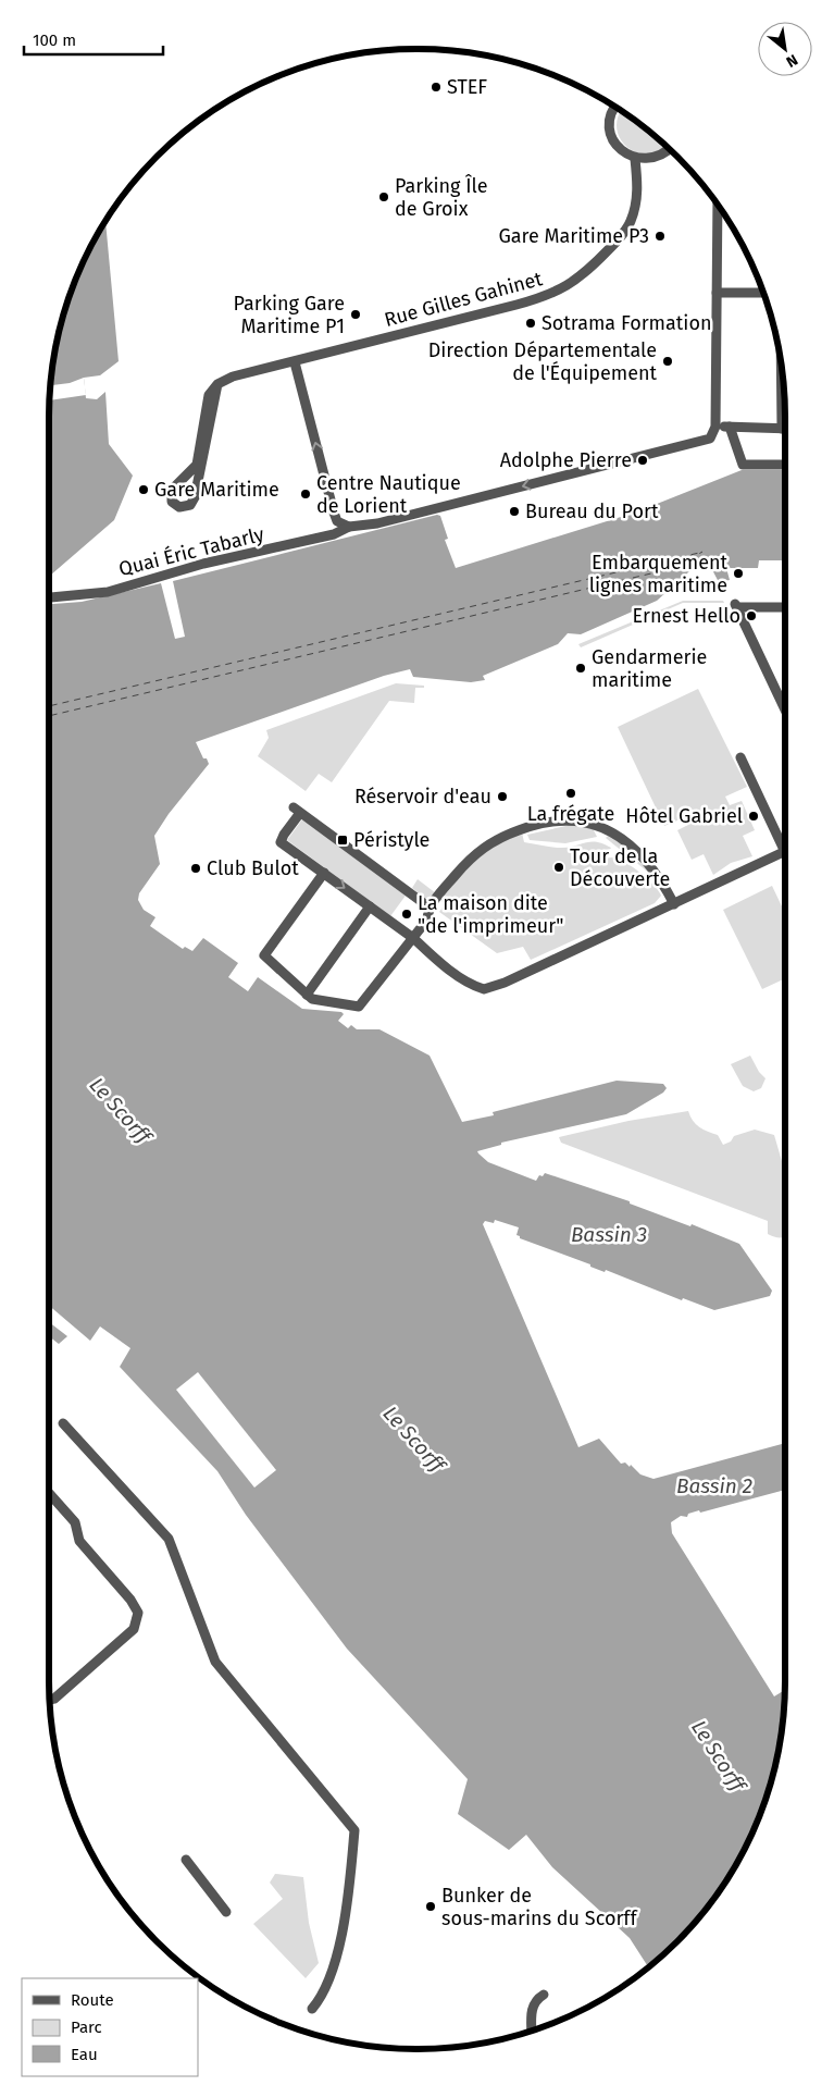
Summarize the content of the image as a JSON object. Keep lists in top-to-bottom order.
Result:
{
  "streets": {
    "street": ["Rue Gilles Gahinet", "Quai Éric Tabarly"]
  },
  "one_way": ["Quai Éric Tabarly"],
  "water": ["Le Scorff", "Bassin 3", "Bassin 2"],
  "places": {
    "other": [
      "STEF",
      "Parking Île de Groix",
      "Gare Maritime P3",
      "Parking Gare Maritime P1",
      "Sotrama Formation",
      "Direction Départementale de l'Équipement",
      "Adolphe Pierre",
      "Gare Maritime",
      "Centre Nautique de Lorient",
      "Bureau du Port",
      "Embarquement lignes maritime",
      "Ernest Hello",
      "Gendarmerie maritime",
      "La frégate",
      "Réservoir d'eau",
      "Hôtel Gabriel",
      "Tour de la Découverte",
      "Club Bulot",
      "La maison dite \"de l'imprimeur\"",
      "Bunker de sous-marins du Scorff"
    ],
    "transit": ["Péristyle"]
  },
  "legend": ["Route", "Parc", "Eau"],
  "scale_bar": "100 m",
  "north": "bottom right"
}
